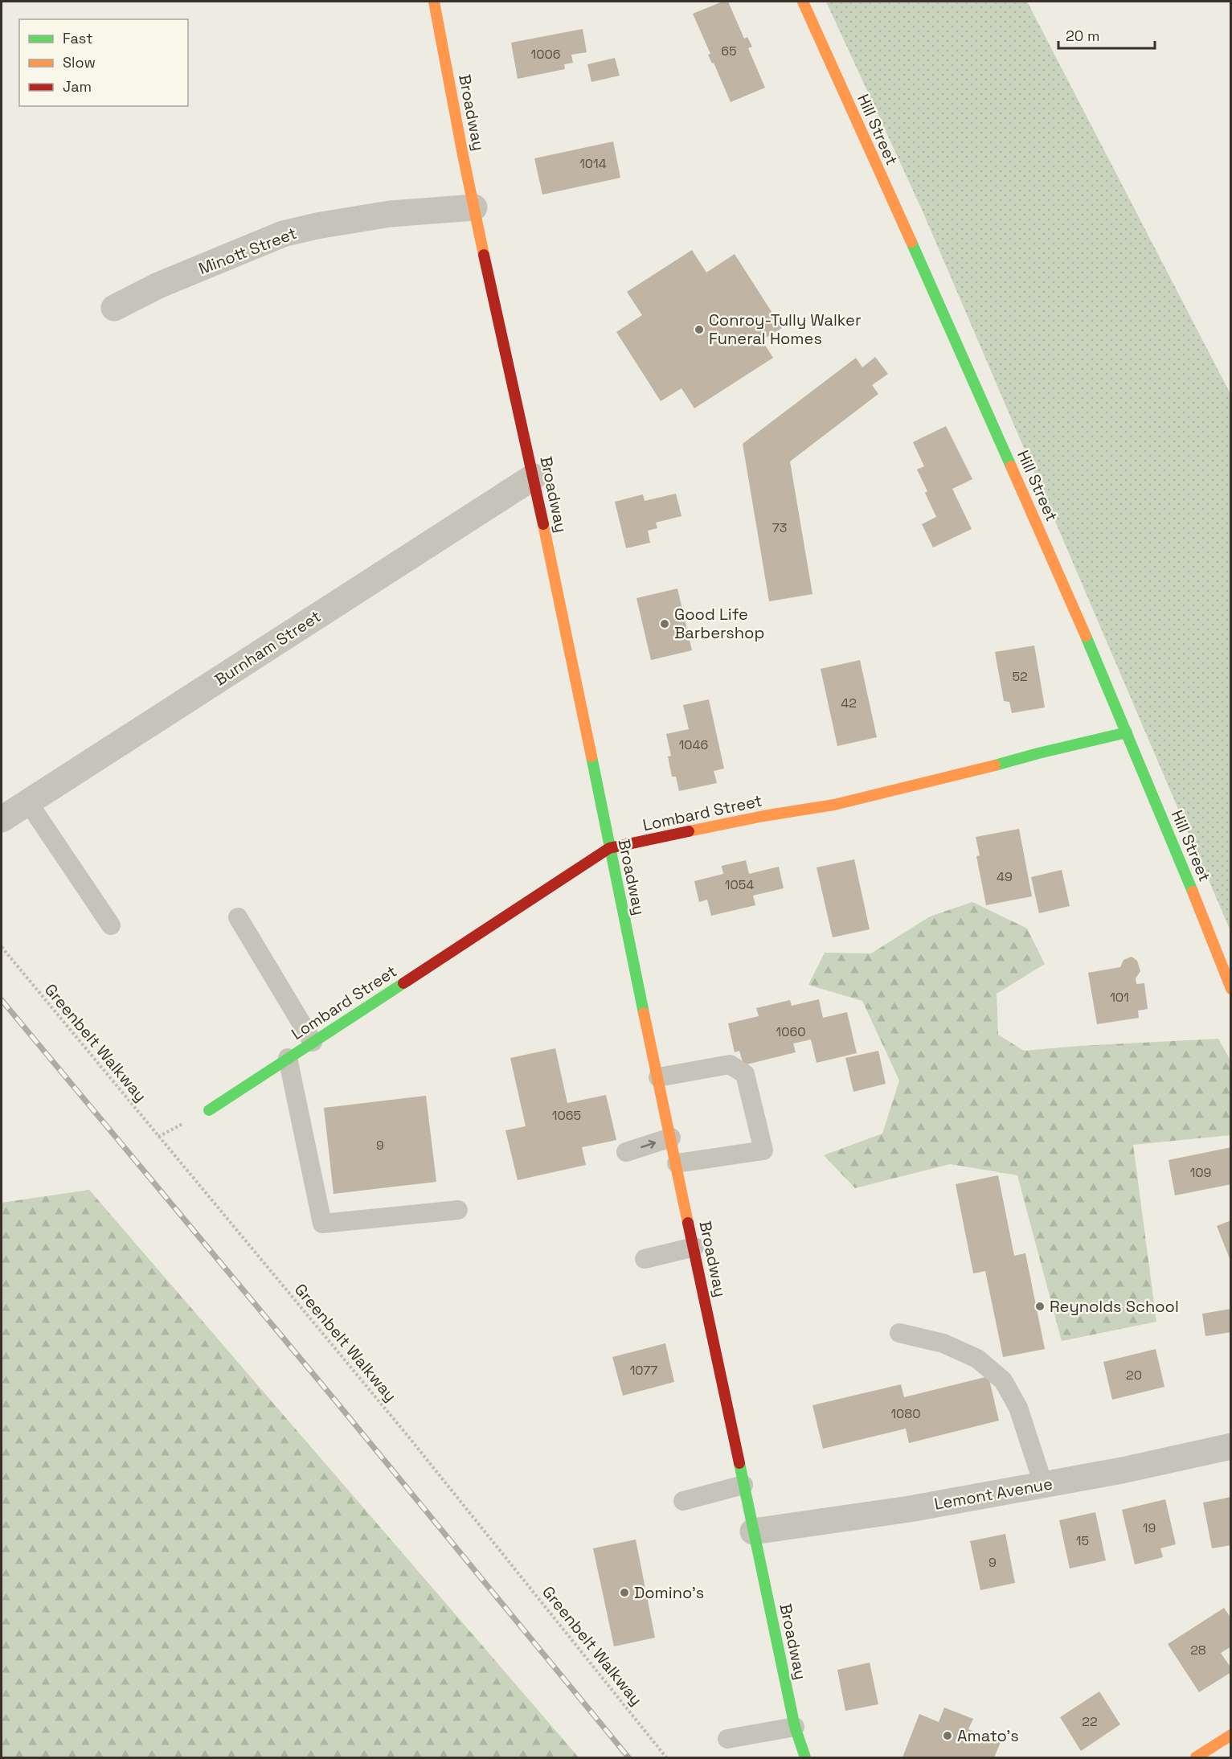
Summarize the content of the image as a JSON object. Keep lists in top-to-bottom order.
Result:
{
  "streets": {
    "street": [
      "Broadway",
      "Hill Street",
      "Minott Street",
      "Burnham Street",
      "Lombard Street",
      "Lemont Avenue"
    ],
    "path": ["Greenbelt Walkway"]
  },
  "crossings": [
    ["Broadway", "Minott Street"],
    ["Broadway", "Burnham Street"],
    ["Broadway", "Lombard Street"],
    ["Broadway", "Lemont Avenue"],
    ["Hill Street", "Lombard Street"]
  ],
  "places": [
    "Conroy-Tully Walker Funeral Homes",
    "Good Life Barbershop",
    "Reynolds School",
    "Domino's",
    "Amato's"
  ],
  "house_numbers": [
    "65",
    "1006",
    "1014",
    "73",
    "52",
    "42",
    "1046",
    "49",
    "1054",
    "101",
    "1060",
    "1065",
    "9",
    "109",
    "1077",
    "20",
    "1080",
    "19",
    "15",
    "9",
    "28",
    "22"
  ],
  "legend": ["Fast", "Slow", "Jam"],
  "scale_bar": "20 m"
}
